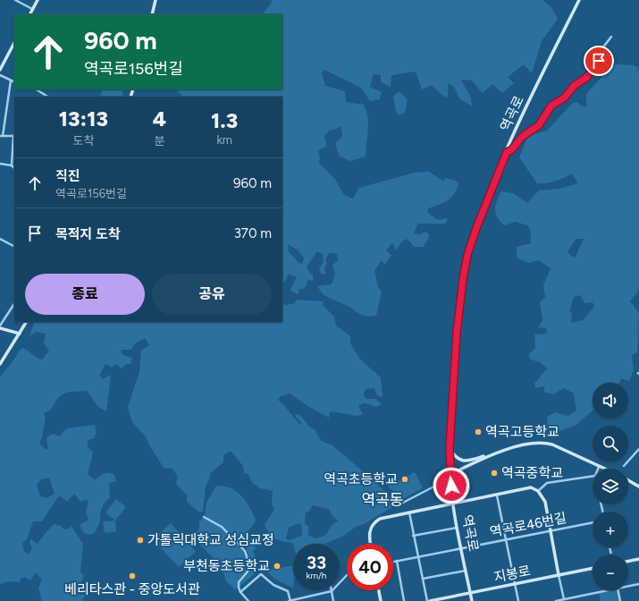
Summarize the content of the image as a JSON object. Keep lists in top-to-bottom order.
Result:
{
  "streets": {
    "street": ["역곡로", "역곡로46번길", "지봉로"]
  },
  "crossings": [
    ["역곡로", "역곡로46번길"],
    ["역곡로", "지봉로"]
  ],
  "districts": ["역곡동"],
  "places": [
    "역곡고등학교",
    "역곡중학교",
    "역곡초등학교",
    "가톨릭대학교 성심교정",
    "부천동초등학교",
    "베리타스관 - 중앙도서관"
  ],
  "page": {
    "turn": ["960 m", "역곡로156번길"],
    "eta": [
      "13:13",
      "도착",
      "4",
      "분",
      "1.3",
      "km"
    ],
    "list": [
      {
        "name": "직진",
        "note": "역곡로156번길",
        "value": "960 m"
      },
      {
        "name": "목적지 도착",
        "value": "370 m"
      }
    ],
    "buttons": ["종료", "공유"],
    "map_buttons": ["+", "−"],
    "speed": "33 km/h",
    "limit": "40"
  }
}
